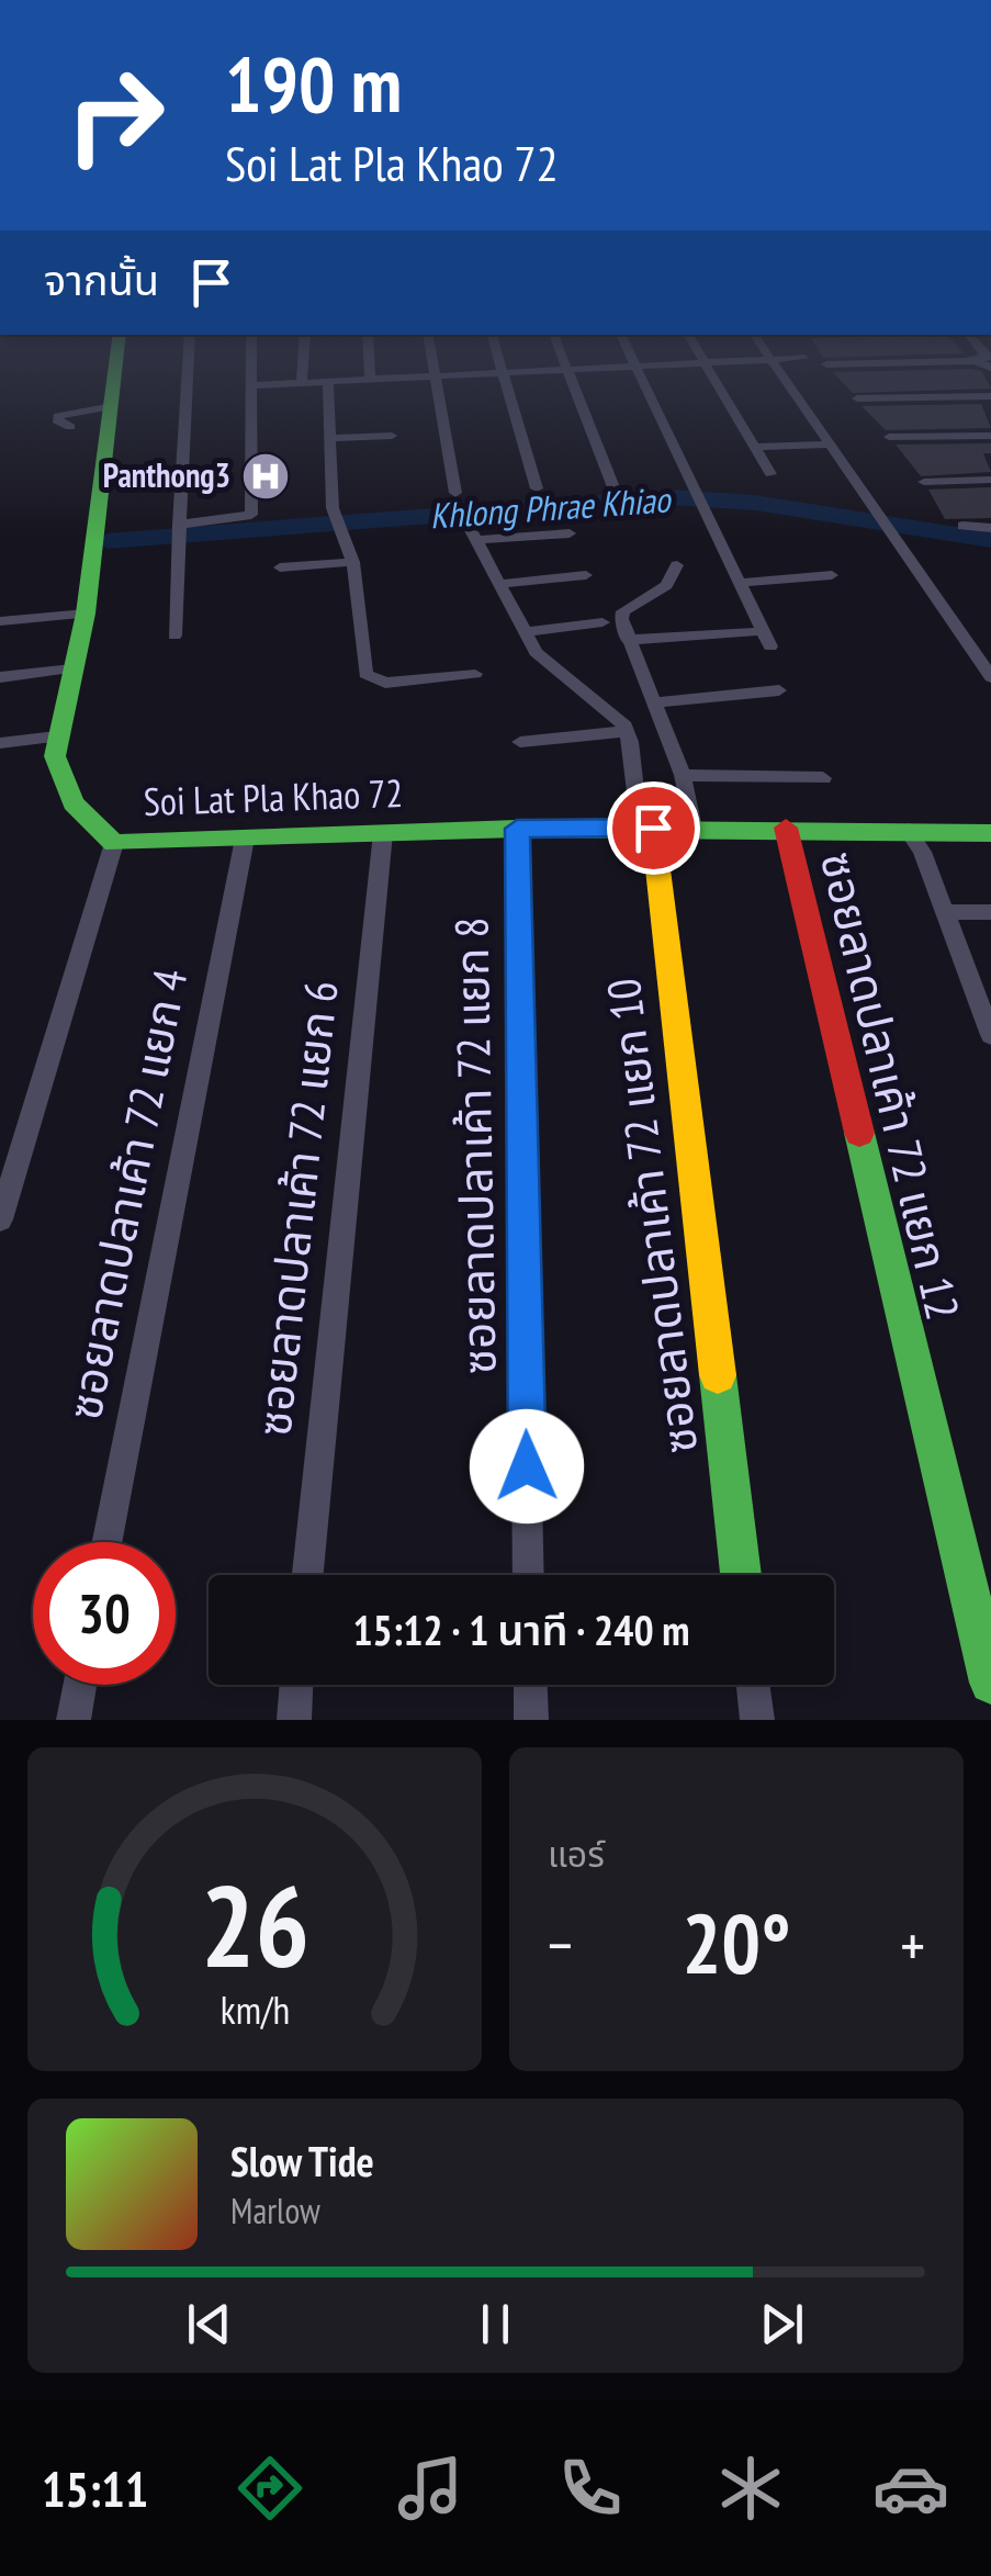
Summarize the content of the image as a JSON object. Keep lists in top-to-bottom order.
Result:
{
  "streets": {
    "street": [
      "Soi Lat Pla Khao 72",
      "ซอยลาดปลาเค้า 72 แยก 12",
      "ซอยลาดปลาเค้า 72 แยก 8",
      "ซอยลาดปลาเค้า 72 แยก 4",
      "ซอยลาดปลาเค้า 72 แยก 6",
      "ซอยลาดปลาเค้า 72 แยก 10"
    ]
  },
  "crossings": [
    ["Soi Lat Pla Khao 72", "ซอยลาดปลาเค้า 72 แยก 12"],
    ["Soi Lat Pla Khao 72", "ซอยลาดปลาเค้า 72 แยก 8"],
    ["Soi Lat Pla Khao 72", "ซอยลาดปลาเค้า 72 แยก 4"],
    ["Soi Lat Pla Khao 72", "ซอยลาดปลาเค้า 72 แยก 6"],
    ["Soi Lat Pla Khao 72", "ซอยลาดปลาเค้า 72 แยก 10"]
  ],
  "water": ["Khlong Phrae Khiao"],
  "places": {
    "hospital": ["Panthong3"]
  },
  "page": {
    "turn": ["190 m", "Soi Lat Pla Khao 72"],
    "then": "จากนั้น",
    "limit": "30",
    "trip": "15:12 · 1 นาที · 240 m",
    "tile": "แอร์",
    "heat": ["−", "20°", "+"],
    "song": ["Slow Tide", "Marlow"],
    "tabs": "15:11",
    "gauge": ["26", "km/h"]
  }
}
